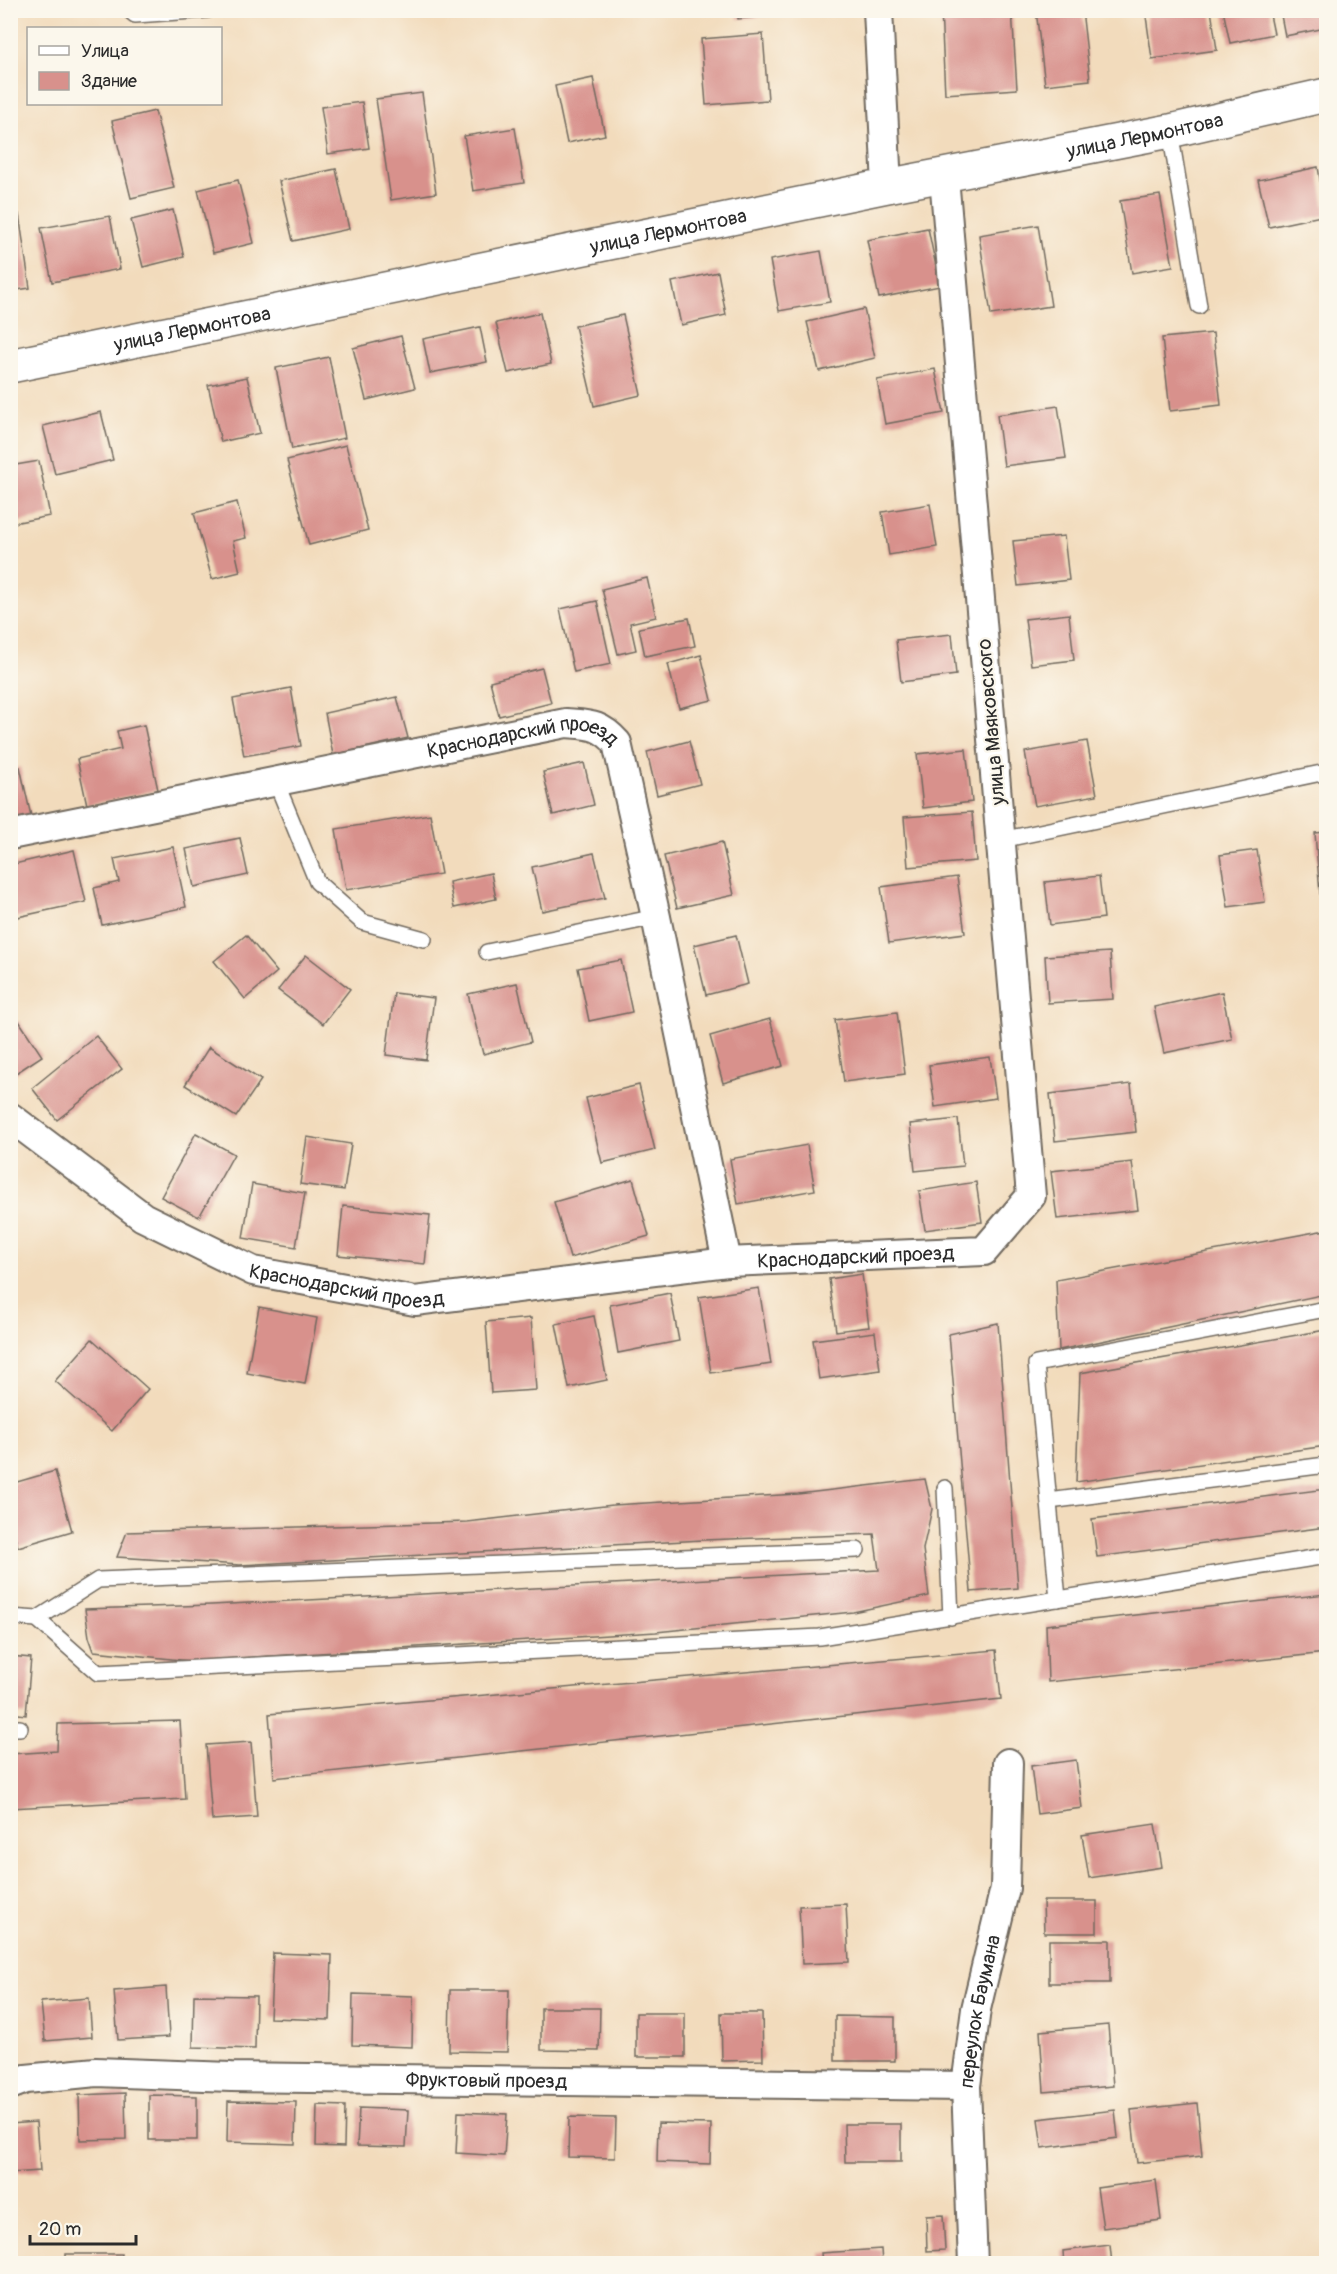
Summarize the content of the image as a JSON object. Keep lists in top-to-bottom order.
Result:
{
  "streets": {
    "main road": ["улица Лермонтова"],
    "street": [
      "улица Маяковского",
      "Краснодарский проезд",
      "переулок Баумана",
      "Фруктовый проезд"
    ]
  },
  "crossings": [
    ["улица Лермонтова", "улица Маяковского"],
    ["улица Маяковского", "Краснодарский проезд"],
    ["переулок Баумана", "Фруктовый проезд"]
  ],
  "legend": ["Улица", "Здание"],
  "scale_bar": "20 m"
}
